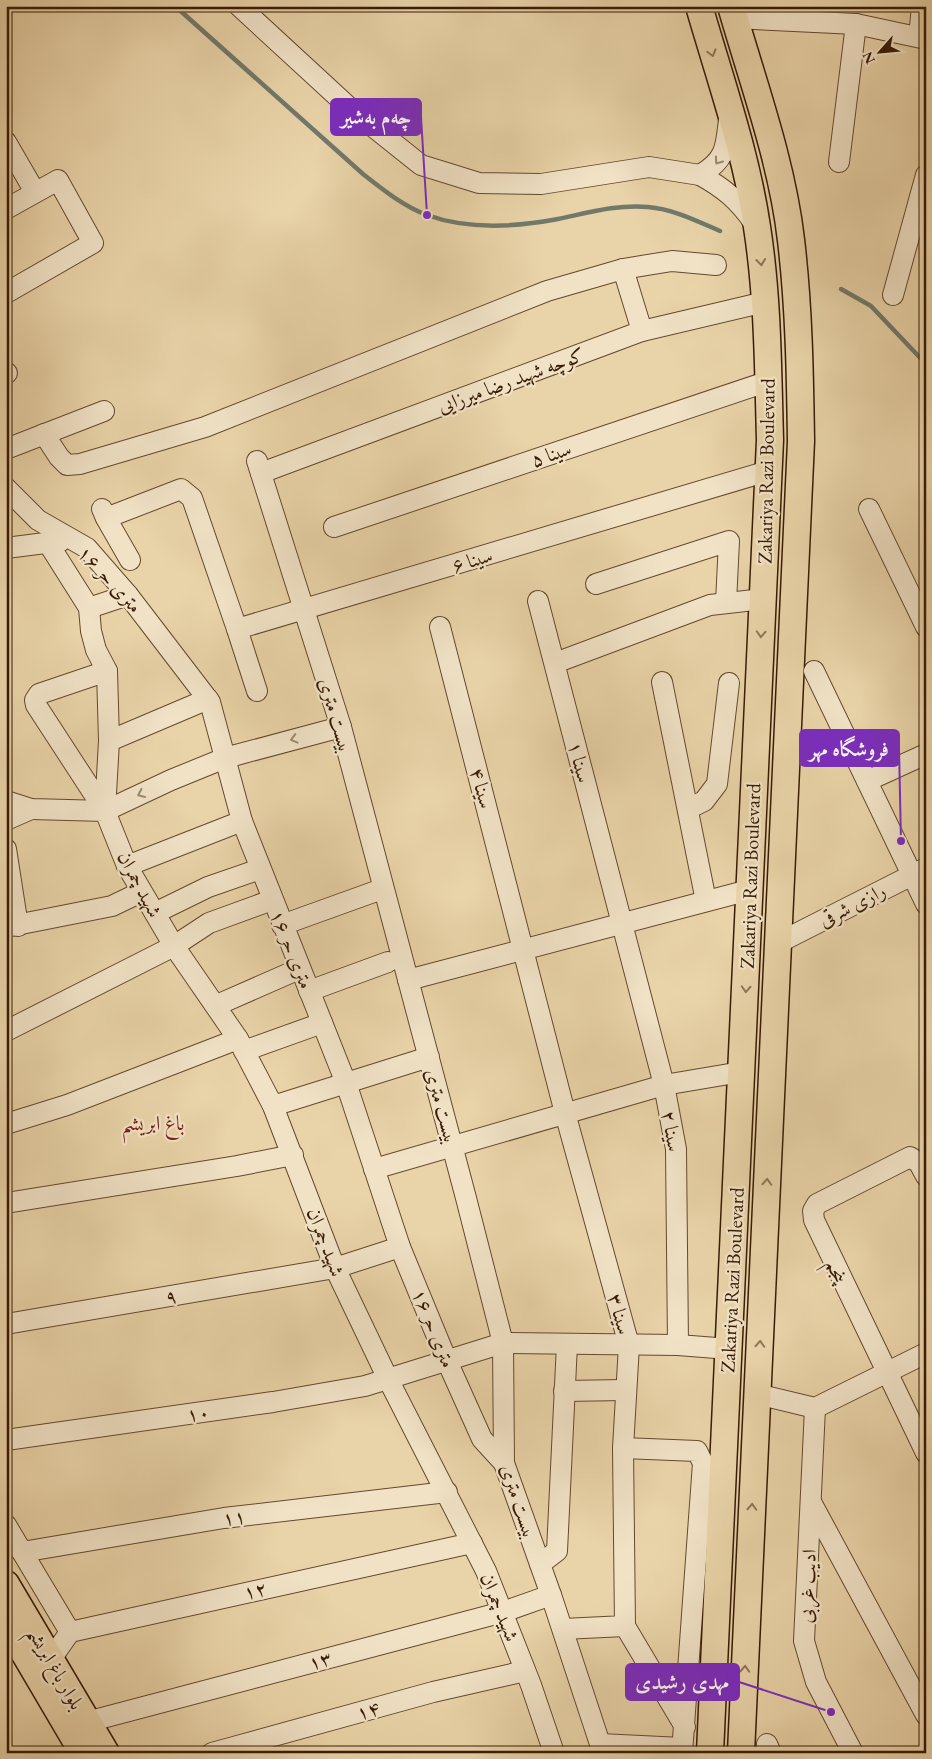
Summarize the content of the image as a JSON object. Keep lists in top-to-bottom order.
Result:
{
  "streets": {
    "main road": ["Zakariya Razi Boulevard", "بلوار باغ ابریشم"],
    "street": [
      "کوچه شهید رضا میرزایی",
      "سینا ۵",
      "سینا ۶",
      "۱۶ متری حر",
      "بیست متری",
      "۱ سینا",
      "سینا ۴",
      "شهید چمران",
      "رازی شرقی",
      "سینا ۲",
      "پنجم",
      "۹",
      "سینا ۳",
      "۱۰",
      "۱۱",
      "ادیب غربی",
      "۱۲",
      "۱۳",
      "۱۴"
    ]
  },
  "crossings": [
    ["کوچه شهید رضا میرزایی", "Zakariya Razi Boulevard"],
    ["کوچه شهید رضا میرزایی", "بیست متری"],
    ["سینا ۵", "Zakariya Razi Boulevard"],
    ["Zakariya Razi Boulevard", "سینا ۶"],
    ["Zakariya Razi Boulevard", "رازی شرقی"],
    ["Zakariya Razi Boulevard", "۱۰"],
    ["سینا ۶", "بیست متری"],
    ["۱۶ متری حر", "بیست متری"],
    ["۱۶ متری حر", "۹"],
    ["۱۶ متری حر", "۱۰"],
    ["بیست متری", "۱۰"],
    ["بیست متری", "۱۳"],
    ["۱ سینا", "سینا ۲"],
    ["سینا ۴", "سینا ۳"],
    ["شهید چمران", "۹"],
    ["شهید چمران", "۱۰"],
    ["شهید چمران", "۱۱"],
    ["شهید چمران", "۱۲"],
    ["شهید چمران", "۱۳"],
    ["شهید چمران", "۱۴"],
    ["سینا ۲", "۱۰"],
    ["سینا ۳", "۱۰"],
    ["۱۳", "بلوار باغ ابریشم"]
  ],
  "districts": ["باغ ابریشم"],
  "places": ["چەم بەشیر", "فروشگاه مهر", "مهدی رشیدی"],
  "north": "bottom left"
}
